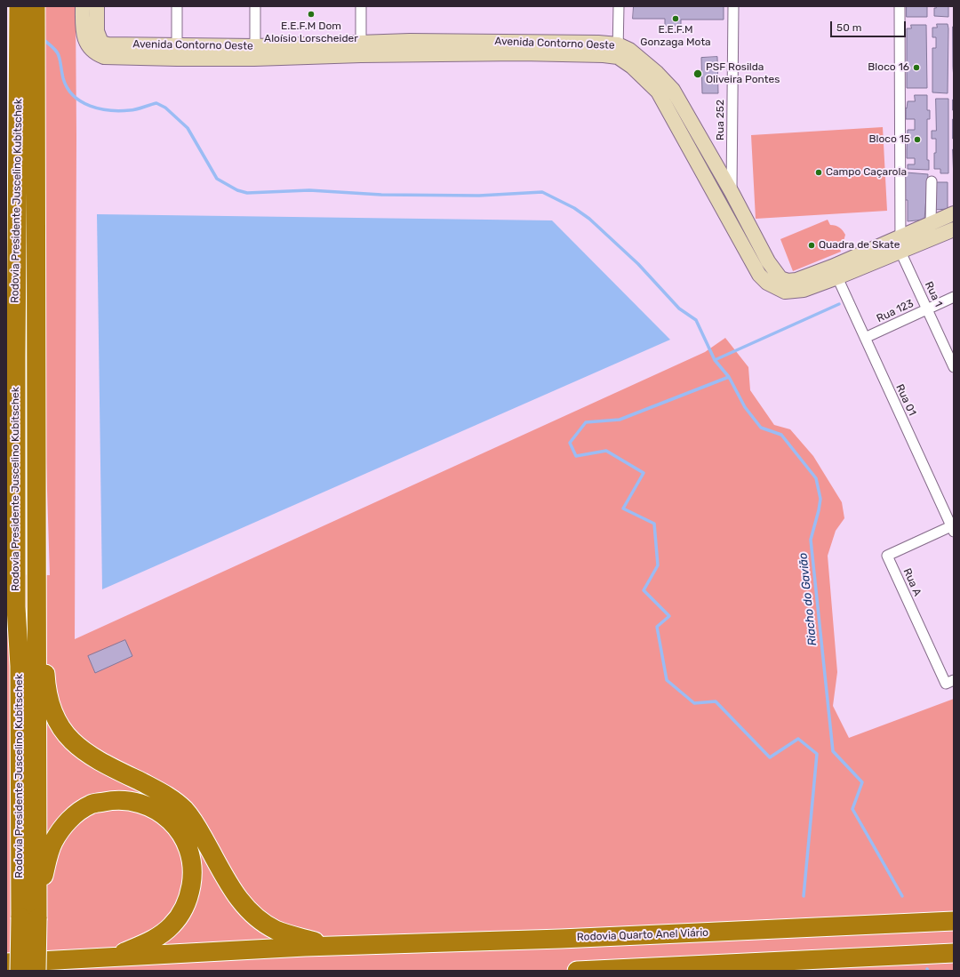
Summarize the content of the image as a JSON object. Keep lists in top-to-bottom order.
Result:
{
  "streets": {
    "highway": ["Rodovia Presidente Juscelino Kubitschek", "Rodovia Quarto Anel Viário"],
    "street": [
      "Avenida Contorno Oeste",
      "Rua 252",
      "Rua 1",
      "Rua 123",
      "Rua 01",
      "Rua A"
    ]
  },
  "crossings": [
    ["Avenida Contorno Oeste", "Rua 252"],
    ["Rua 1", "Rua 123"],
    ["Rua 123", "Rua 01"],
    ["Rua 01", "Rua A"]
  ],
  "water": ["Riacho do Gavião"],
  "places": [
    "E.E.F.M Dom Aloísio Lorscheider",
    "E.E.F.M Gonzaga Mota",
    "Bloco 16",
    "PSF Rosilda Oliveira Pontes",
    "Bloco 15",
    "Campo Caçarola",
    "Quadra de Skate"
  ],
  "scale_bar": "50 m"
}
